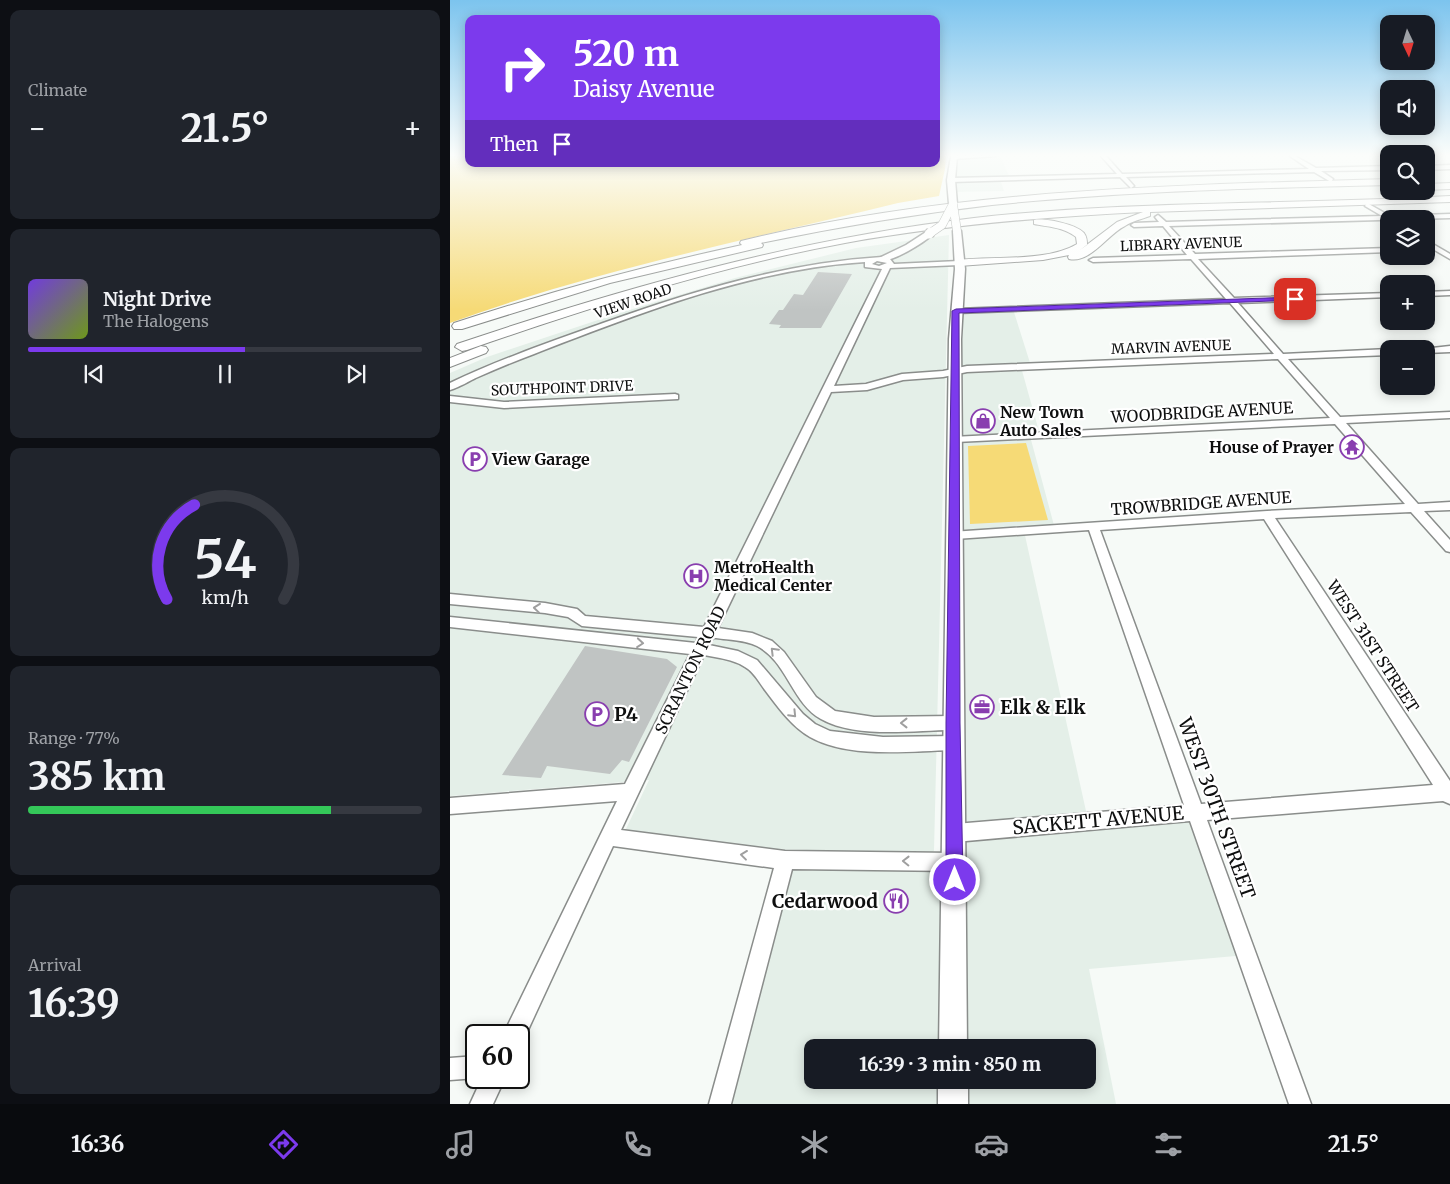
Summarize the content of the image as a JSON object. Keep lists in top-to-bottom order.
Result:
{
  "streets": {
    "street": [
      "LIBRARY AVENUE",
      "VIEW ROAD",
      "MARVIN AVENUE",
      "SOUTHPOINT DRIVE",
      "WOODBRIDGE AVENUE",
      "TROWBRIDGE AVENUE",
      "WEST 31ST STREET",
      "SCRANTON ROAD",
      "WEST 30TH STREET",
      "SACKETT AVENUE"
    ]
  },
  "crossings": [
    ["VIEW ROAD", "SCRANTON ROAD"],
    ["TROWBRIDGE AVENUE", "WEST 31ST STREET"],
    ["TROWBRIDGE AVENUE", "WEST 30TH STREET"],
    ["WEST 31ST STREET", "SACKETT AVENUE"],
    ["WEST 30TH STREET", "SACKETT AVENUE"]
  ],
  "places": {
    "shop": ["New Town Auto Sales"],
    "temple": ["House of Prayer"],
    "parking": ["View Garage", "P4"],
    "hospital": ["MetroHealth Medical Center"],
    "office": ["Elk & Elk"],
    "restaurant": ["Cedarwood"]
  },
  "north": "bottom",
  "page": {
    "tile": [
      "Climate",
      ["Range · 77%", "385 km"],
      ["Arrival", "16:39"]
    ],
    "map_buttons": ["+", "−"],
    "turn": ["520 m", "Daisy Avenue"],
    "heat": ["−", "21.5°", "+"],
    "then": "Then",
    "song": ["Night Drive", "The Halogens"],
    "limit": "60",
    "trip": "16:39 · 3 min · 850 m",
    "tabs": ["16:36", "21.5°"],
    "gauge": ["54", "km/h"]
  }
}
